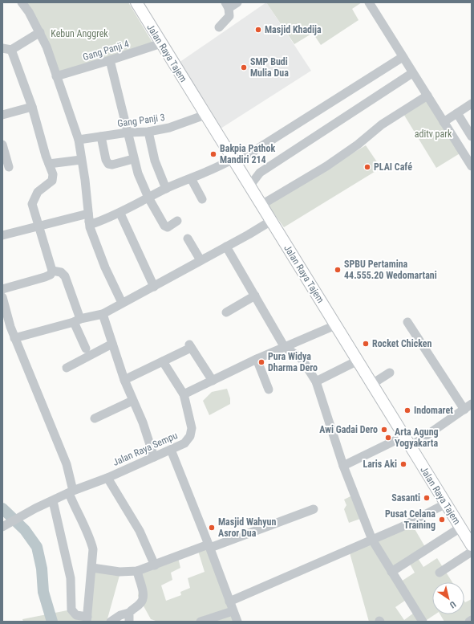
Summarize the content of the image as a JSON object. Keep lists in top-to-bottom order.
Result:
{
  "streets": {
    "main road": ["Jalan Raya Tajem"],
    "street": ["Gang Panji 4", "Gang Panji 3", "Jalan Raya Sempu"]
  },
  "crossings": [
    ["Gang Panji 4", "Jalan Raya Tajem"],
    ["Jalan Raya Tajem", "Gang Panji 3"]
  ],
  "parks": ["Kebun Anggrek", "aditv park"],
  "places": [
    "Masjid Khadija",
    "SMP Budi Mulia Dua",
    "Bakpia Pathok Mandiri 214",
    "PLAI Café",
    "SPBU Pertamina 44.555.20 Wedomartani",
    "Rocket Chicken",
    "Pura Widya Dharma Dero",
    "Indomaret",
    "Awi Gadai Dero",
    "Arta Agung Yogyakarta",
    "Laris Aki",
    "Sasanti",
    "Pusat Celana Training",
    "Masjid Wahyun Asror Dua"
  ],
  "north": "bottom right"
}
